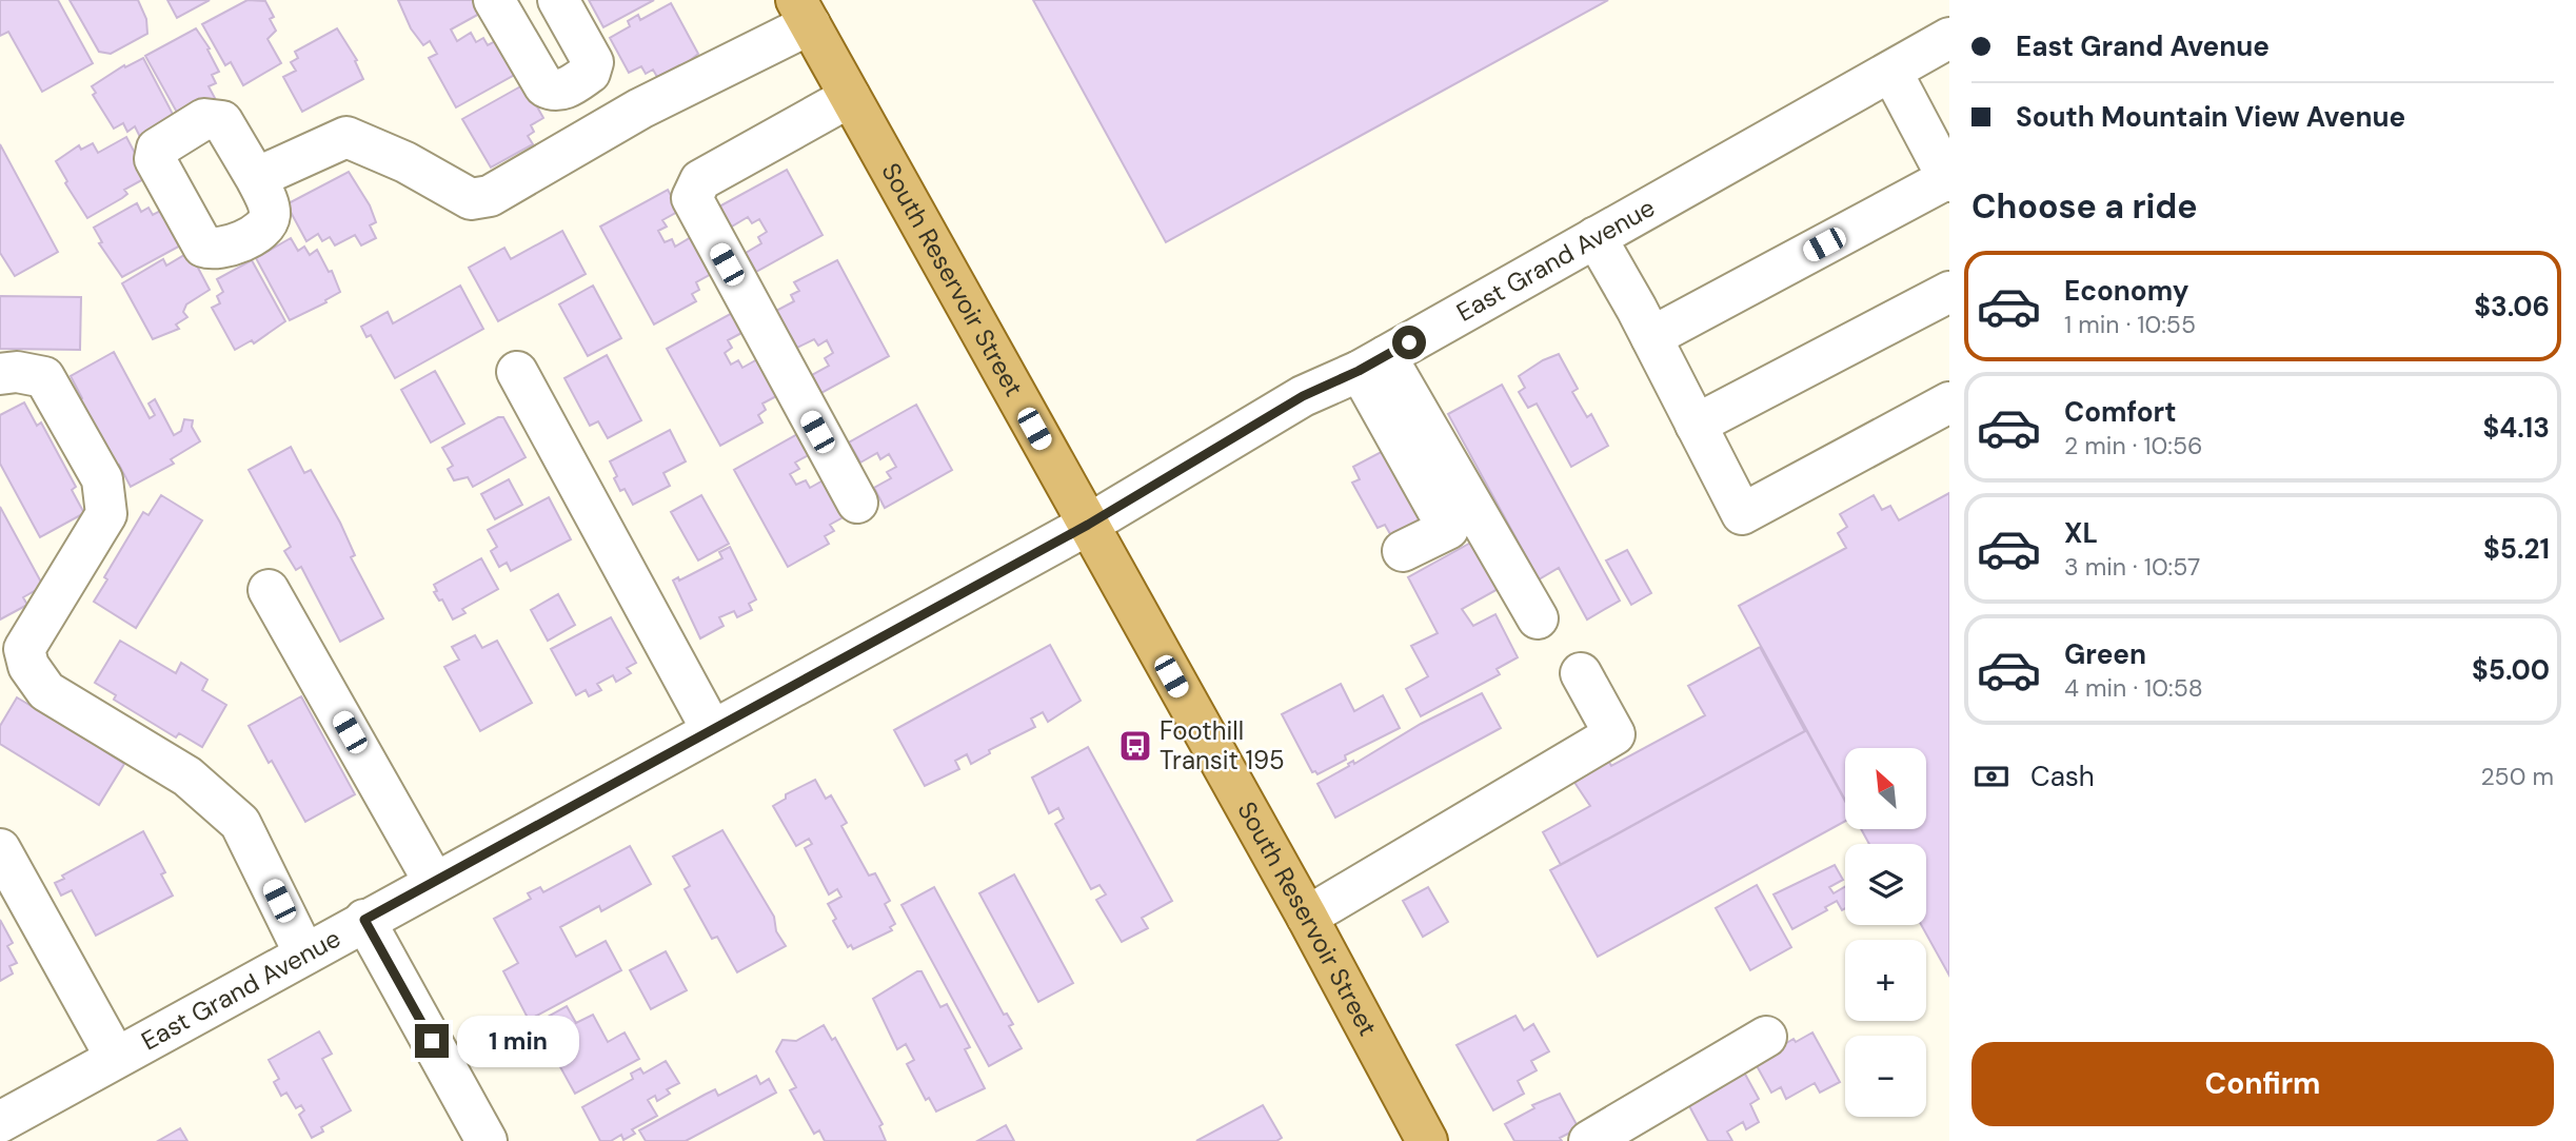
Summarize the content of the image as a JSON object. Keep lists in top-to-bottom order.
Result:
{
  "streets": {
    "main road": ["South Reservoir Street"],
    "street": ["East Grand Avenue"]
  },
  "crossings": [
    ["East Grand Avenue", "South Reservoir Street"]
  ],
  "places": {
    "bus stop": ["Foothill Transit 195"]
  },
  "north": "top left",
  "page": {
    "banner": ["East Grand Avenue", "South Mountain View Avenue"],
    "heading": "Choose a ride",
    "list": [
      {
        "name": "Economy",
        "note": "1 min · 10:55",
        "value": "$3.06"
      },
      {
        "name": "Comfort",
        "note": "2 min · 10:56",
        "value": "$4.13"
      },
      {
        "name": "XL",
        "note": "3 min · 10:57",
        "value": "$5.21"
      },
      {
        "name": "Green",
        "note": "4 min · 10:58",
        "value": "$5.00"
      }
    ],
    "pay": ["Cash", "250 m"],
    "map_buttons": ["+", "−"],
    "bubble": "1 min",
    "buttons": "Confirm"
  }
}
